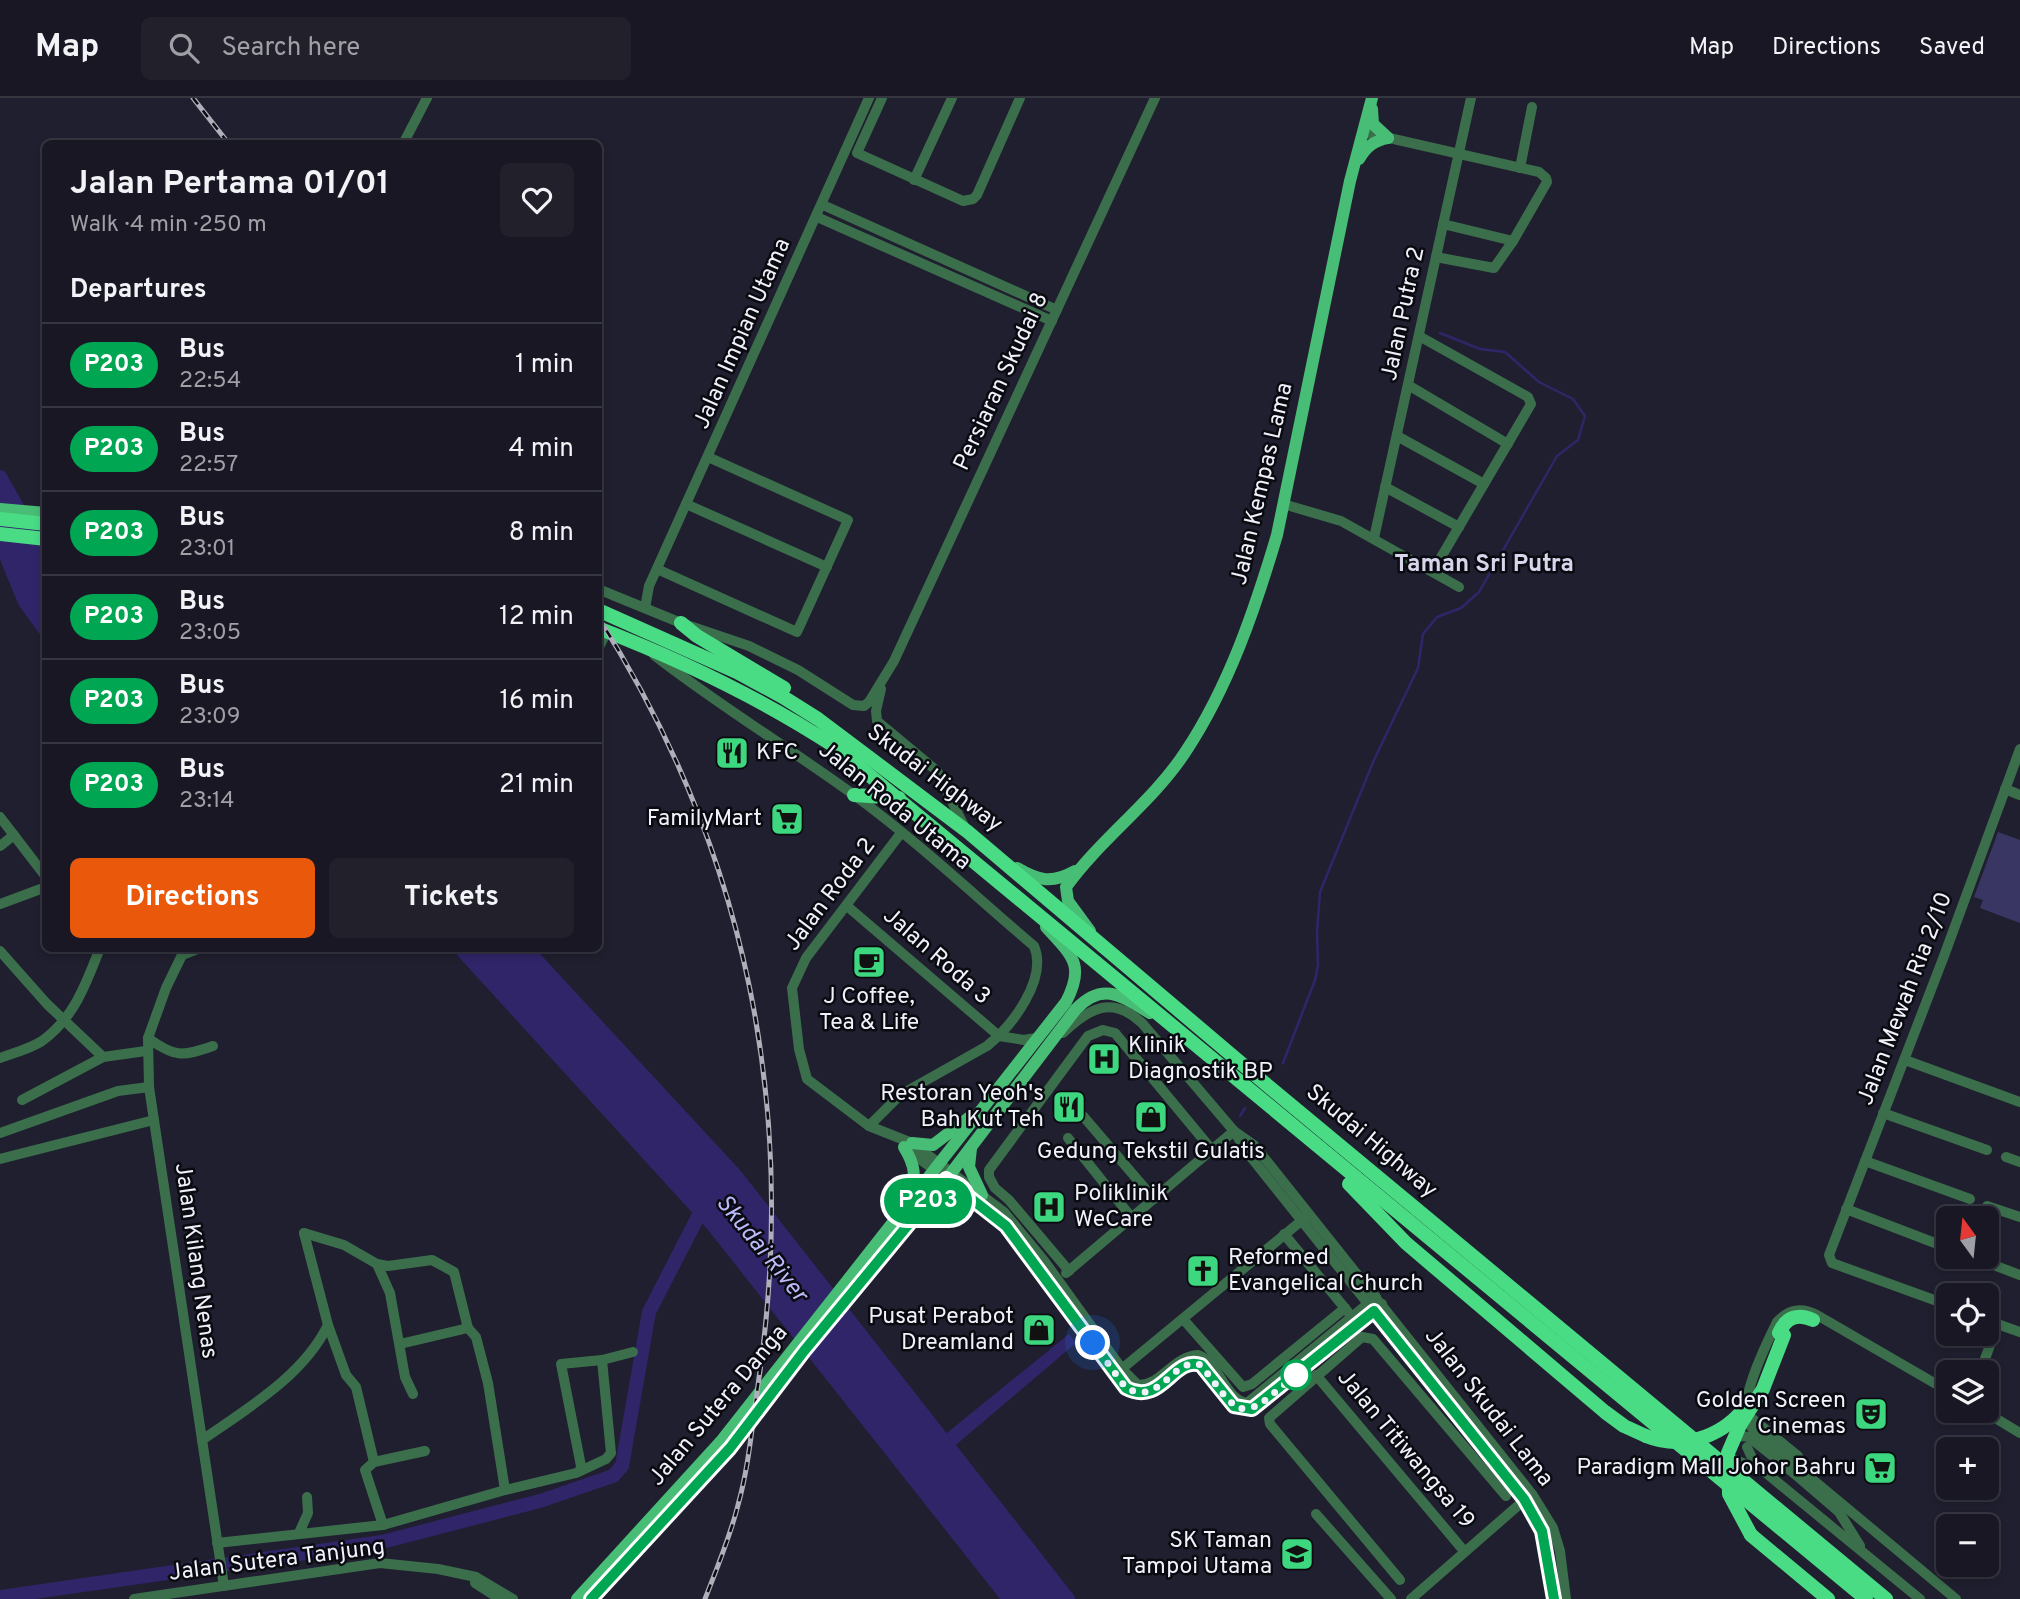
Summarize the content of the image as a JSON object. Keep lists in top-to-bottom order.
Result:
{
  "streets": {
    "highway": ["Skudai Highway"],
    "main road": ["Jalan Kempas Lama", "Jalan Sutera Danga"],
    "street": [
      "Jalan Putra 2",
      "Jalan Impian Utama",
      "Persiaran Skudai 8",
      "Jalan Roda Utama",
      "Jalan Roda 2",
      "Jalan Roda 3",
      "Jalan Mewah Ria 2/10",
      "Jalan Kilang Nenas",
      "Jalan Skudai Lama",
      "Jalan Titiwangsa 19",
      "Jalan Sutera Tanjung"
    ]
  },
  "crossings": [
    ["Jalan Kempas Lama", "Skudai Highway"],
    ["Skudai Highway", "Jalan Roda Utama"],
    ["Skudai Highway", "Jalan Sutera Danga"],
    ["Jalan Roda Utama", "Jalan Roda 2"],
    ["Jalan Roda Utama", "Jalan Roda 3"],
    ["Jalan Roda 2", "Jalan Roda 3"],
    ["Jalan Roda 2", "Jalan Sutera Danga"],
    ["Jalan Kilang Nenas", "Jalan Sutera Tanjung"],
    ["Jalan Sutera Danga", "Jalan Skudai Lama"]
  ],
  "districts": ["Taman Sri Putra"],
  "water": ["Skudai River"],
  "places": {
    "restaurant": ["KFC", "Restoran Yeoh's Bah Kut Teh"],
    "supermarket": ["FamilyMart", "Paradigm Mall Johor Bahru"],
    "cafe": ["J Coffee, Tea & Life"],
    "hospital": ["Klinik Diagnostik BP", "Poliklinik WeCare"],
    "shop": ["Gedung Tekstil Gulatis", "Pusat Perabot Dreamland"],
    "church": ["Reformed Evangelical Church"],
    "theatre": ["Golden Screen Cinemas"],
    "school or university": ["SK Taman Tampoi Utama"]
  },
  "lines": ["bus line P203"],
  "north": "top",
  "page": {
    "header": "Map",
    "search": "Search here",
    "nav": ["Map", "Directions", "Saved"],
    "on_map": "P203",
    "heading": [
      ["Jalan Pertama 01/01", "Walk · 4 min · 250 m"],
      "Departures"
    ],
    "list": [
      {
        "mark": "P203",
        "name": "Bus",
        "note": "22:54",
        "value": "1 min"
      },
      {
        "mark": "P203",
        "name": "Bus",
        "note": "22:57",
        "value": "4 min"
      },
      {
        "mark": "P203",
        "name": "Bus",
        "note": "23:01",
        "value": "8 min"
      },
      {
        "mark": "P203",
        "name": "Bus",
        "note": "23:05",
        "value": "12 min"
      },
      {
        "mark": "P203",
        "name": "Bus",
        "note": "23:09",
        "value": "16 min"
      },
      {
        "mark": "P203",
        "name": "Bus",
        "note": "23:14",
        "value": "21 min"
      }
    ],
    "buttons": ["Directions", "Tickets"],
    "map_buttons": ["+", "−"]
  }
}
